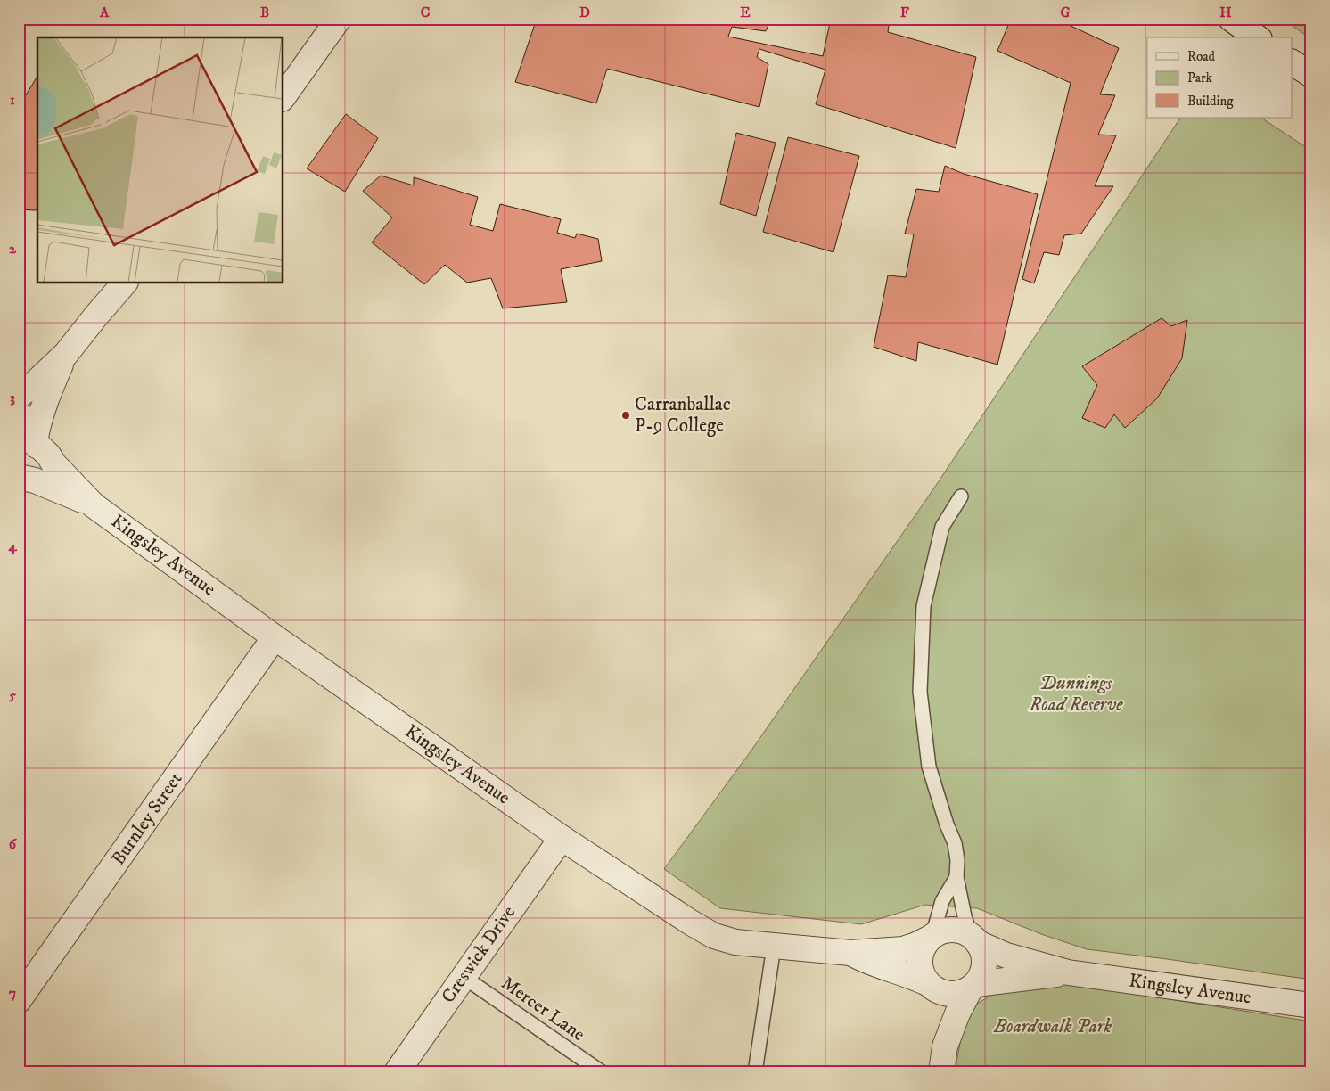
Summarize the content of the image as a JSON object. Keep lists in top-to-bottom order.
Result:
{
  "streets": {
    "street": ["Kingsley Avenue", "Burnley Street", "Creswick Drive"],
    "lane": ["Mercer Lane"]
  },
  "crossings": [
    ["Kingsley Avenue", "Burnley Street"],
    ["Kingsley Avenue", "Creswick Drive"],
    ["Creswick Drive", "Mercer Lane"]
  ],
  "parks": ["Dunnings Road Reserve", "Boardwalk Park"],
  "places": ["Carranballac P-9 College"],
  "legend": ["Road", "Park", "Building"],
  "grid": {
    "columns": [
      "A",
      "B",
      "C",
      "D",
      "E",
      "F",
      "G",
      "H"
    ],
    "rows": [
      "1",
      "2",
      "3",
      "4",
      "5",
      "6",
      "7"
    ]
  }
}
